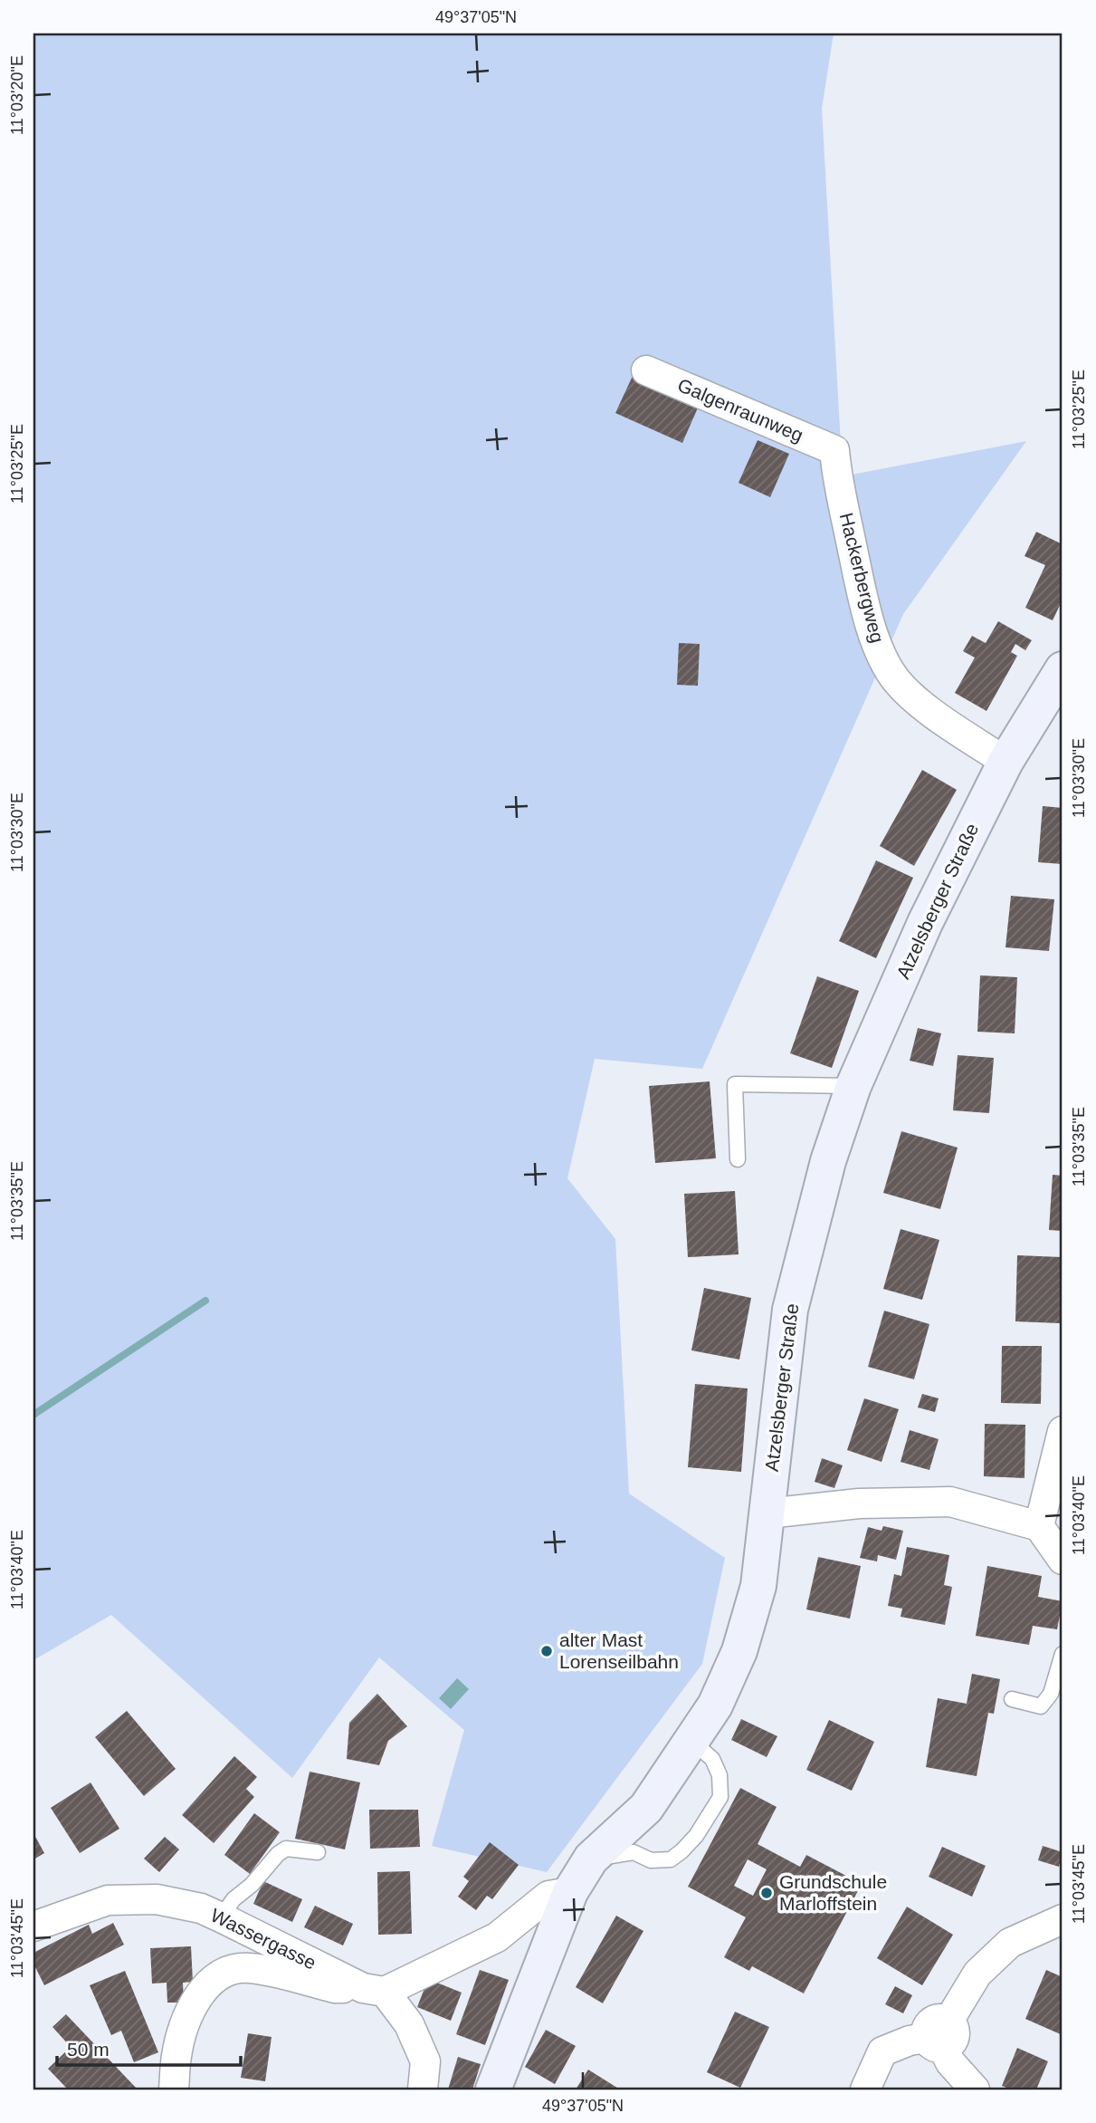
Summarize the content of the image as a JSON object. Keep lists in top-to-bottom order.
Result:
{
  "streets": {
    "street": [
      "Galgenraunweg",
      "Hackerbergweg",
      "Atzelsberger Straße",
      "Wassergasse"
    ]
  },
  "crossings": [
    ["Galgenraunweg", "Hackerbergweg"],
    ["Hackerbergweg", "Atzelsberger Straße"]
  ],
  "places": ["alter Mast Lorenseilbahn", "Grundschule Marloffstein"],
  "scale_bar": "50 m",
  "coordinates": [
    "49°37'05\"N",
    "11°03'20\"E",
    "11°03'25\"E",
    "11°03'30\"E",
    "11°03'35\"E",
    "11°03'40\"E",
    "11°03'45\"E"
  ]
}
